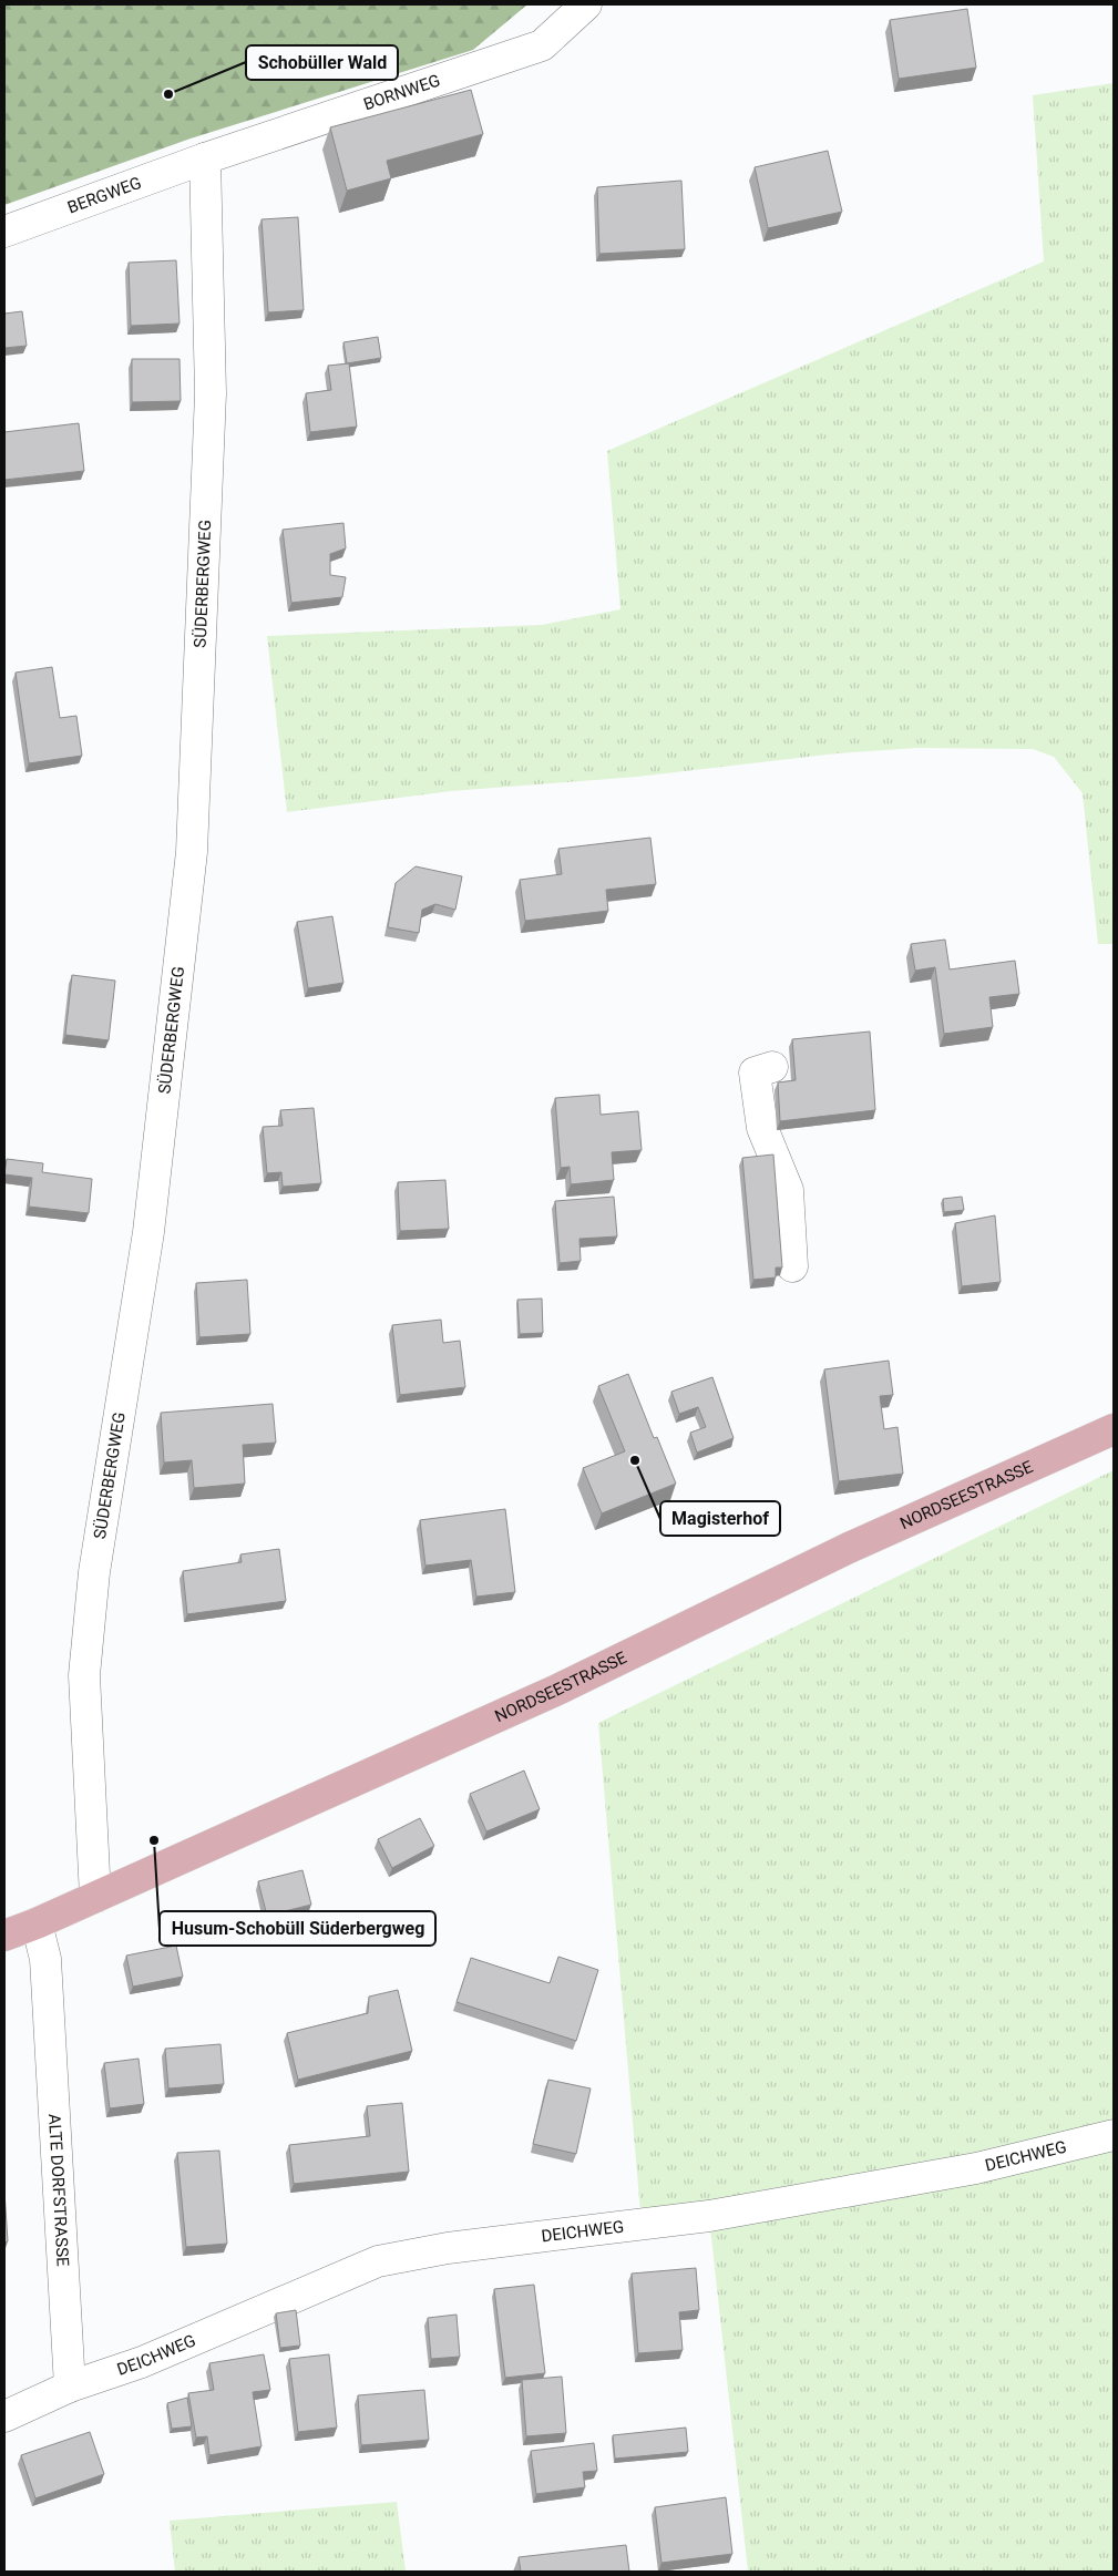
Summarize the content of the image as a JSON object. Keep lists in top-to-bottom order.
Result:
{
  "streets": {
    "main road": ["NORDSEESTRASSE"],
    "street": [
      "BORNWEG",
      "BERGWEG",
      "SÜDERBERGWEG",
      "DEICHWEG",
      "ALTE DORFSTRASSE"
    ]
  },
  "crossings": [
    ["BORNWEG", "BERGWEG"],
    ["BORNWEG", "SÜDERBERGWEG"],
    ["BERGWEG", "SÜDERBERGWEG"],
    ["SÜDERBERGWEG", "NORDSEESTRASSE"],
    ["NORDSEESTRASSE", "ALTE DORFSTRASSE"],
    ["DEICHWEG", "ALTE DORFSTRASSE"]
  ],
  "places": ["Schobüller Wald", "Magisterhof", "Husum-Schobüll Süderbergweg"]
}
